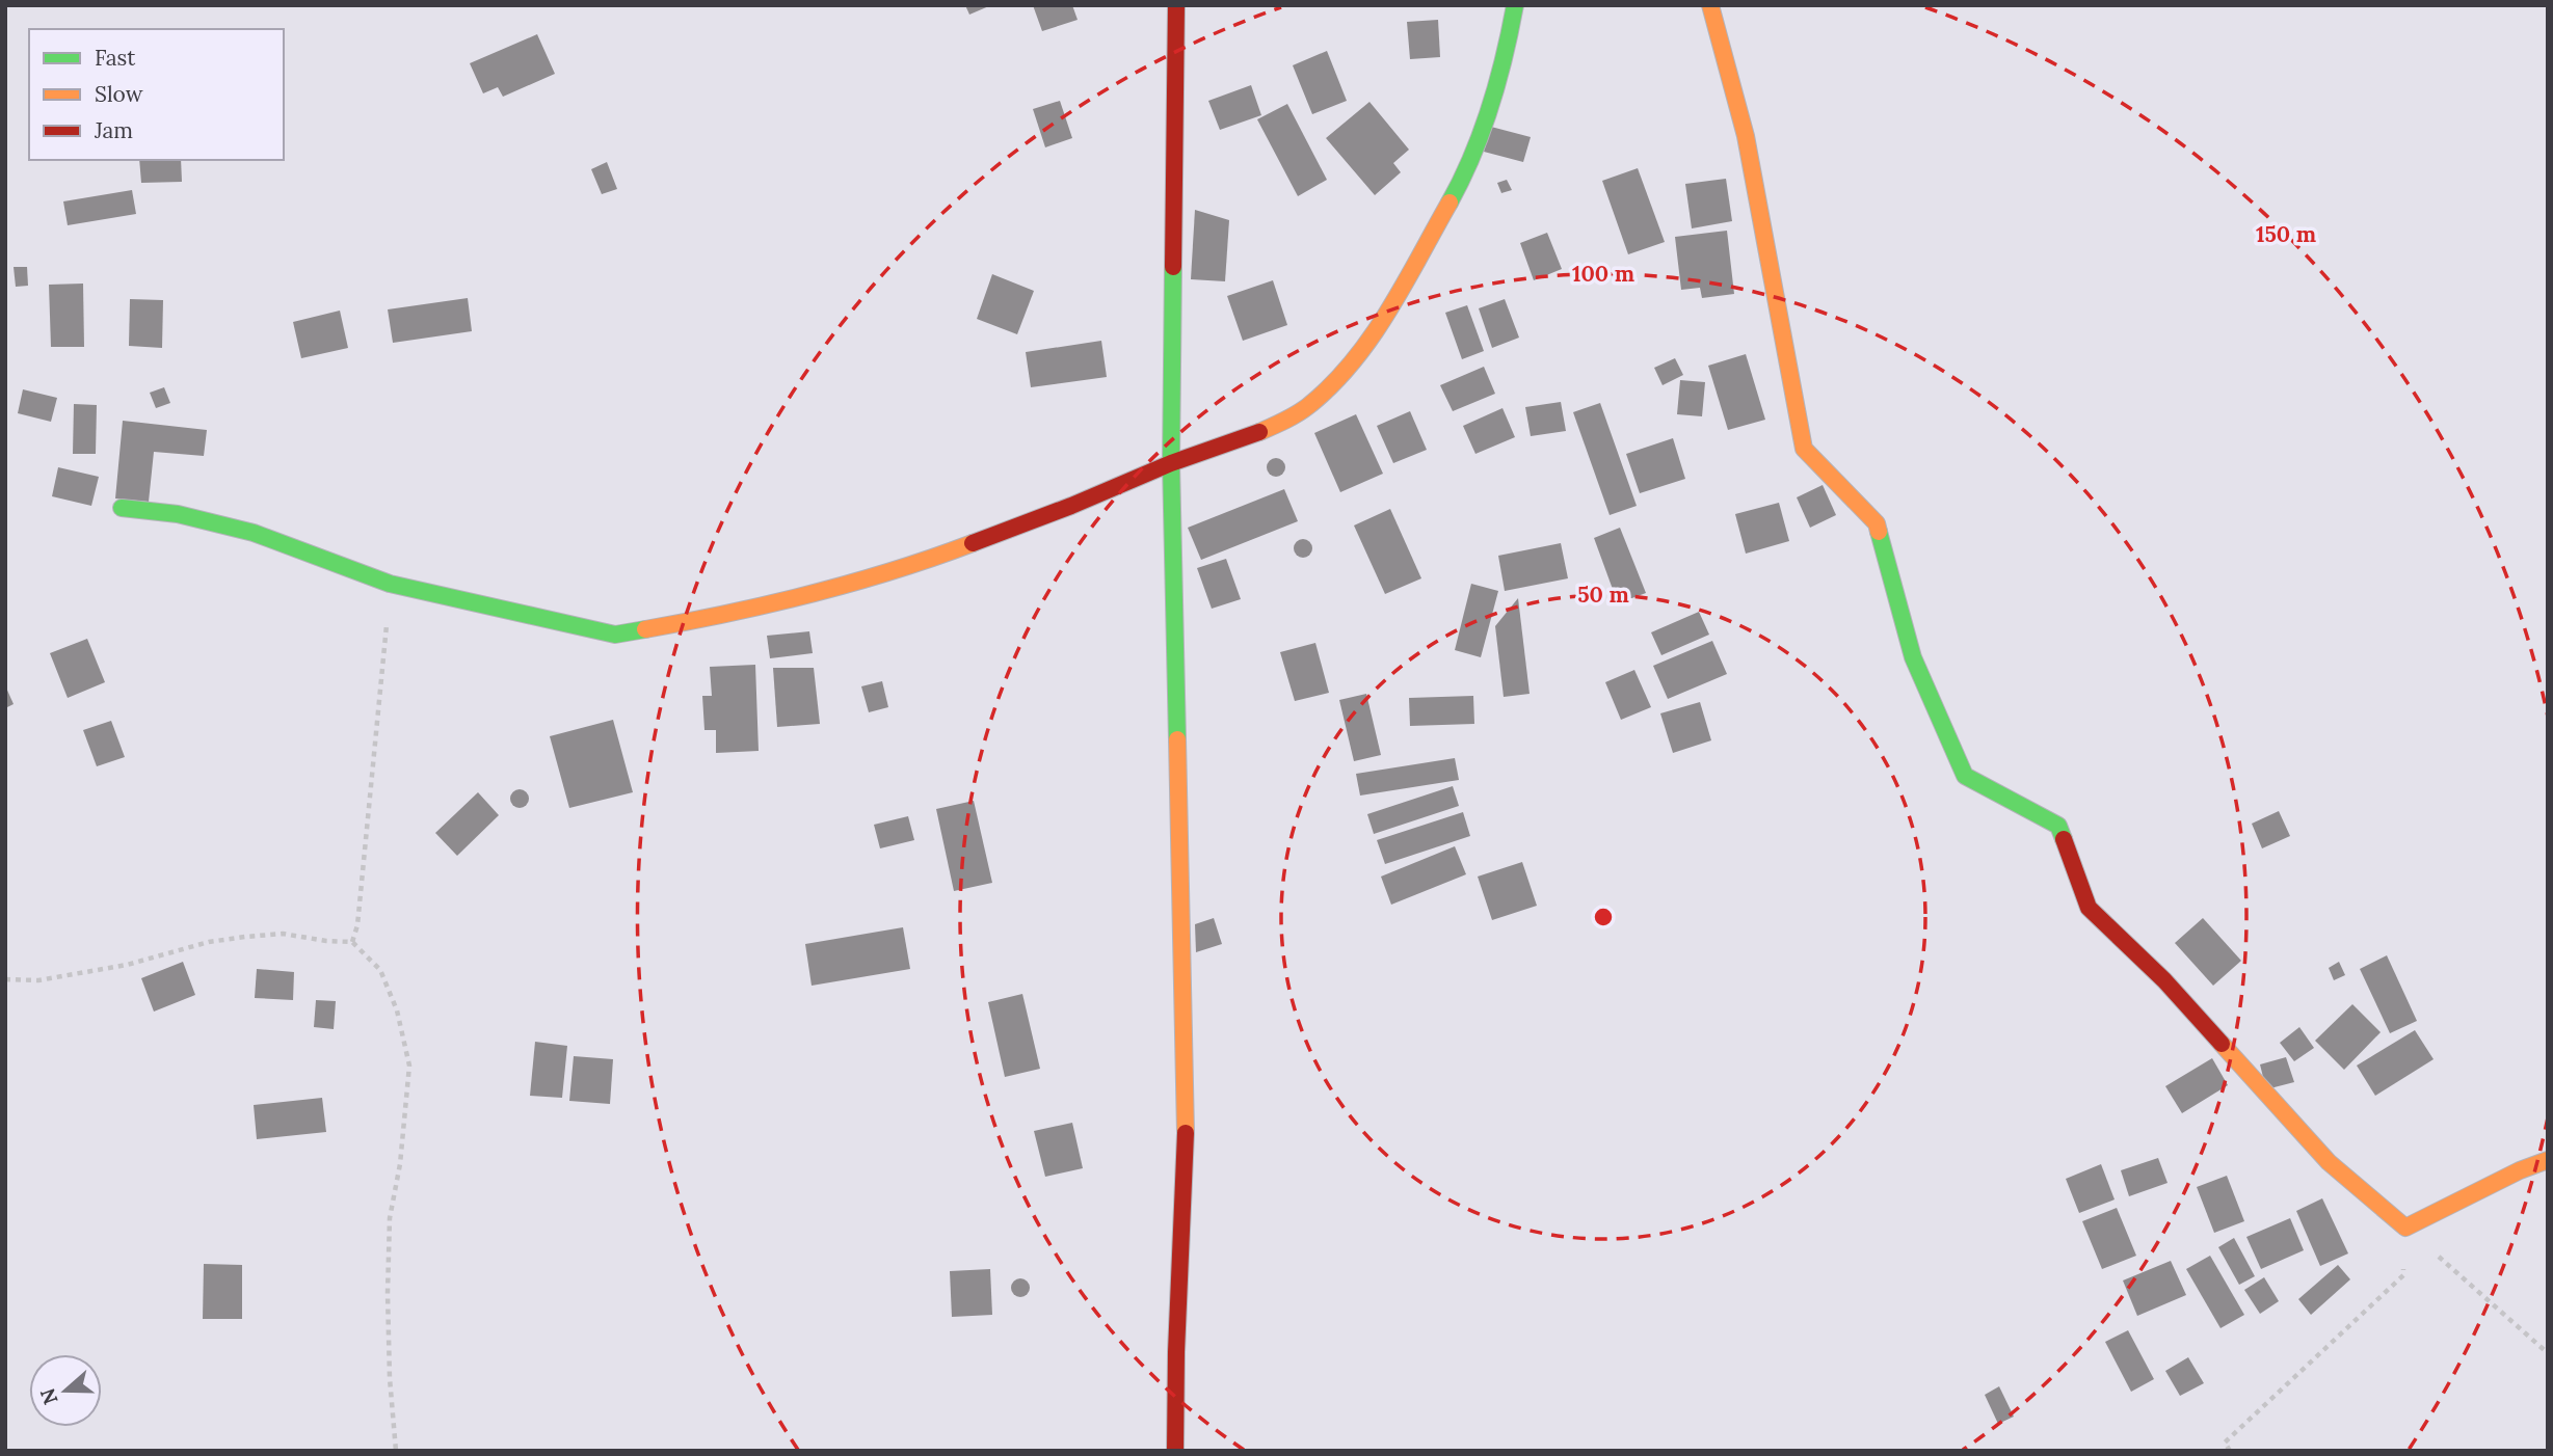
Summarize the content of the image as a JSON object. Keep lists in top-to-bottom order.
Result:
{
  "legend": ["Fast", "Slow", "Jam"],
  "north": "left",
  "rings": ["150 m", "100 m", "50 m"]
}
